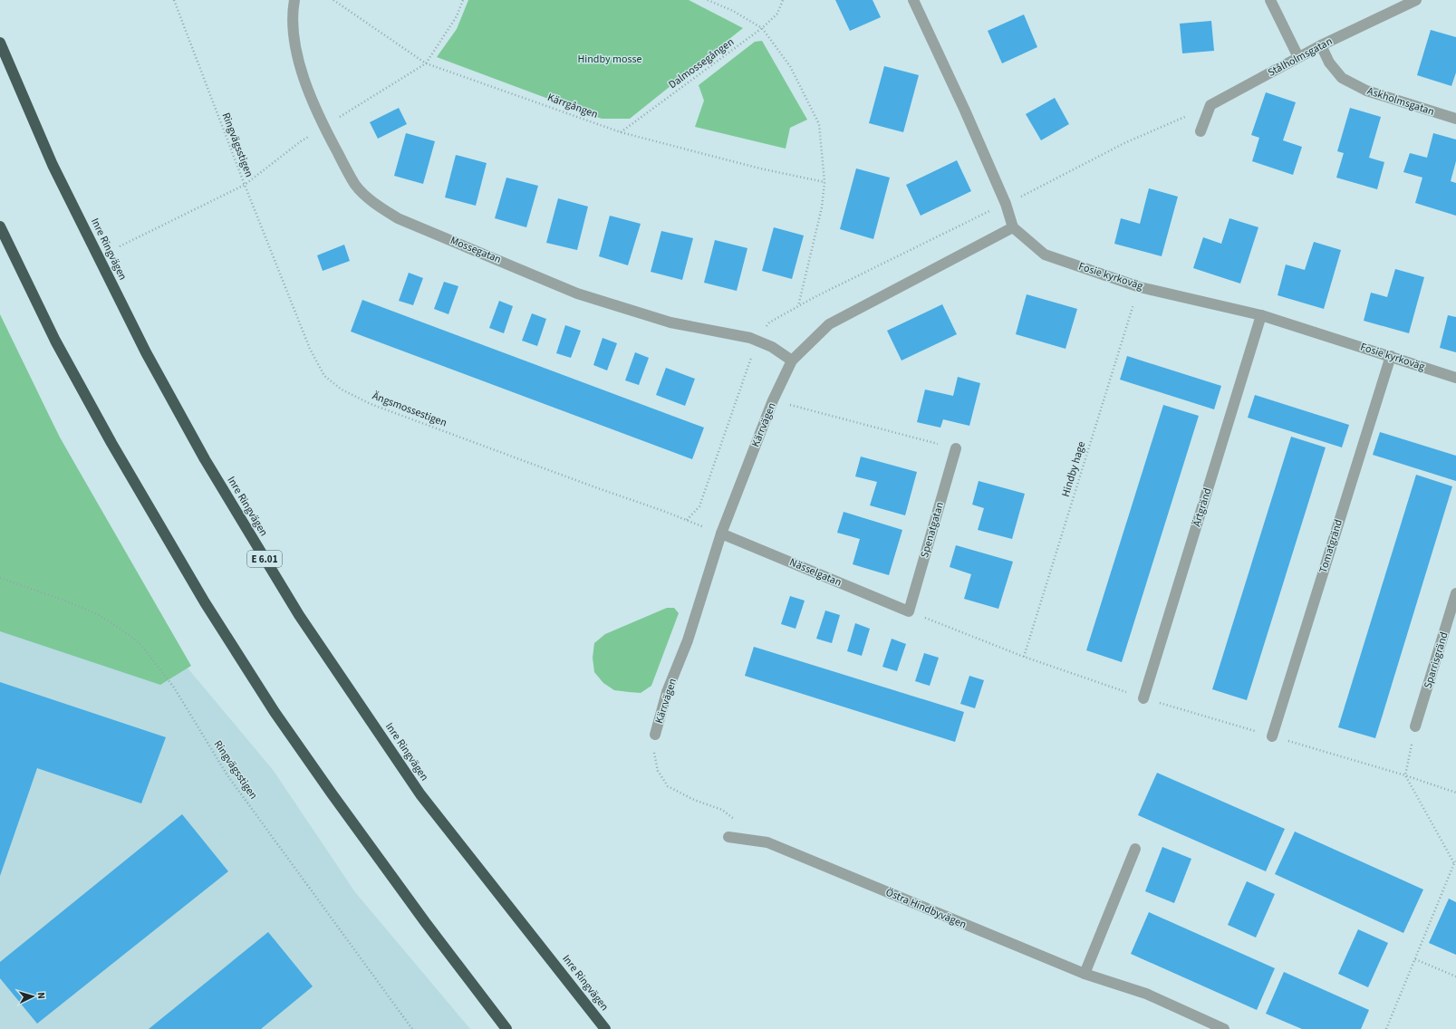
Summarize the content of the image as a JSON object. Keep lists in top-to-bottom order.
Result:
{
  "streets": {
    "highway": ["Inre Ringvägen", "E 6.01"],
    "street": [
      "Stålholmsgatan",
      "Askholmsgatan",
      "Mossegatan",
      "Fosie kyrkoväg",
      "Kärrvägen",
      "Ärtgränd",
      "Spenatgatan",
      "Tomatgränd",
      "Nässelgatan",
      "Sparrisgränd",
      "Östra Hindbyvägen"
    ],
    "path": [
      "Dalmossegången",
      "Kärrgången",
      "Ringvägsstigen",
      "Ängsmossestigen",
      "Hindby hage"
    ]
  },
  "crossings": [
    ["Stålholmsgatan", "Askholmsgatan"],
    ["Dalmossegången", "Kärrgången"],
    ["Ringvägsstigen", "Ängsmossestigen"],
    ["Mossegatan", "Kärrvägen"],
    ["Fosie kyrkoväg", "Kärrvägen"],
    ["Fosie kyrkoväg", "Hindby hage"],
    ["Fosie kyrkoväg", "Ärtgränd"],
    ["Fosie kyrkoväg", "Tomatgränd"],
    ["Kärrvägen", "Nässelgatan"],
    ["Spenatgatan", "Nässelgatan"]
  ],
  "parks": ["Hindby mosse"],
  "north": "right"
}
